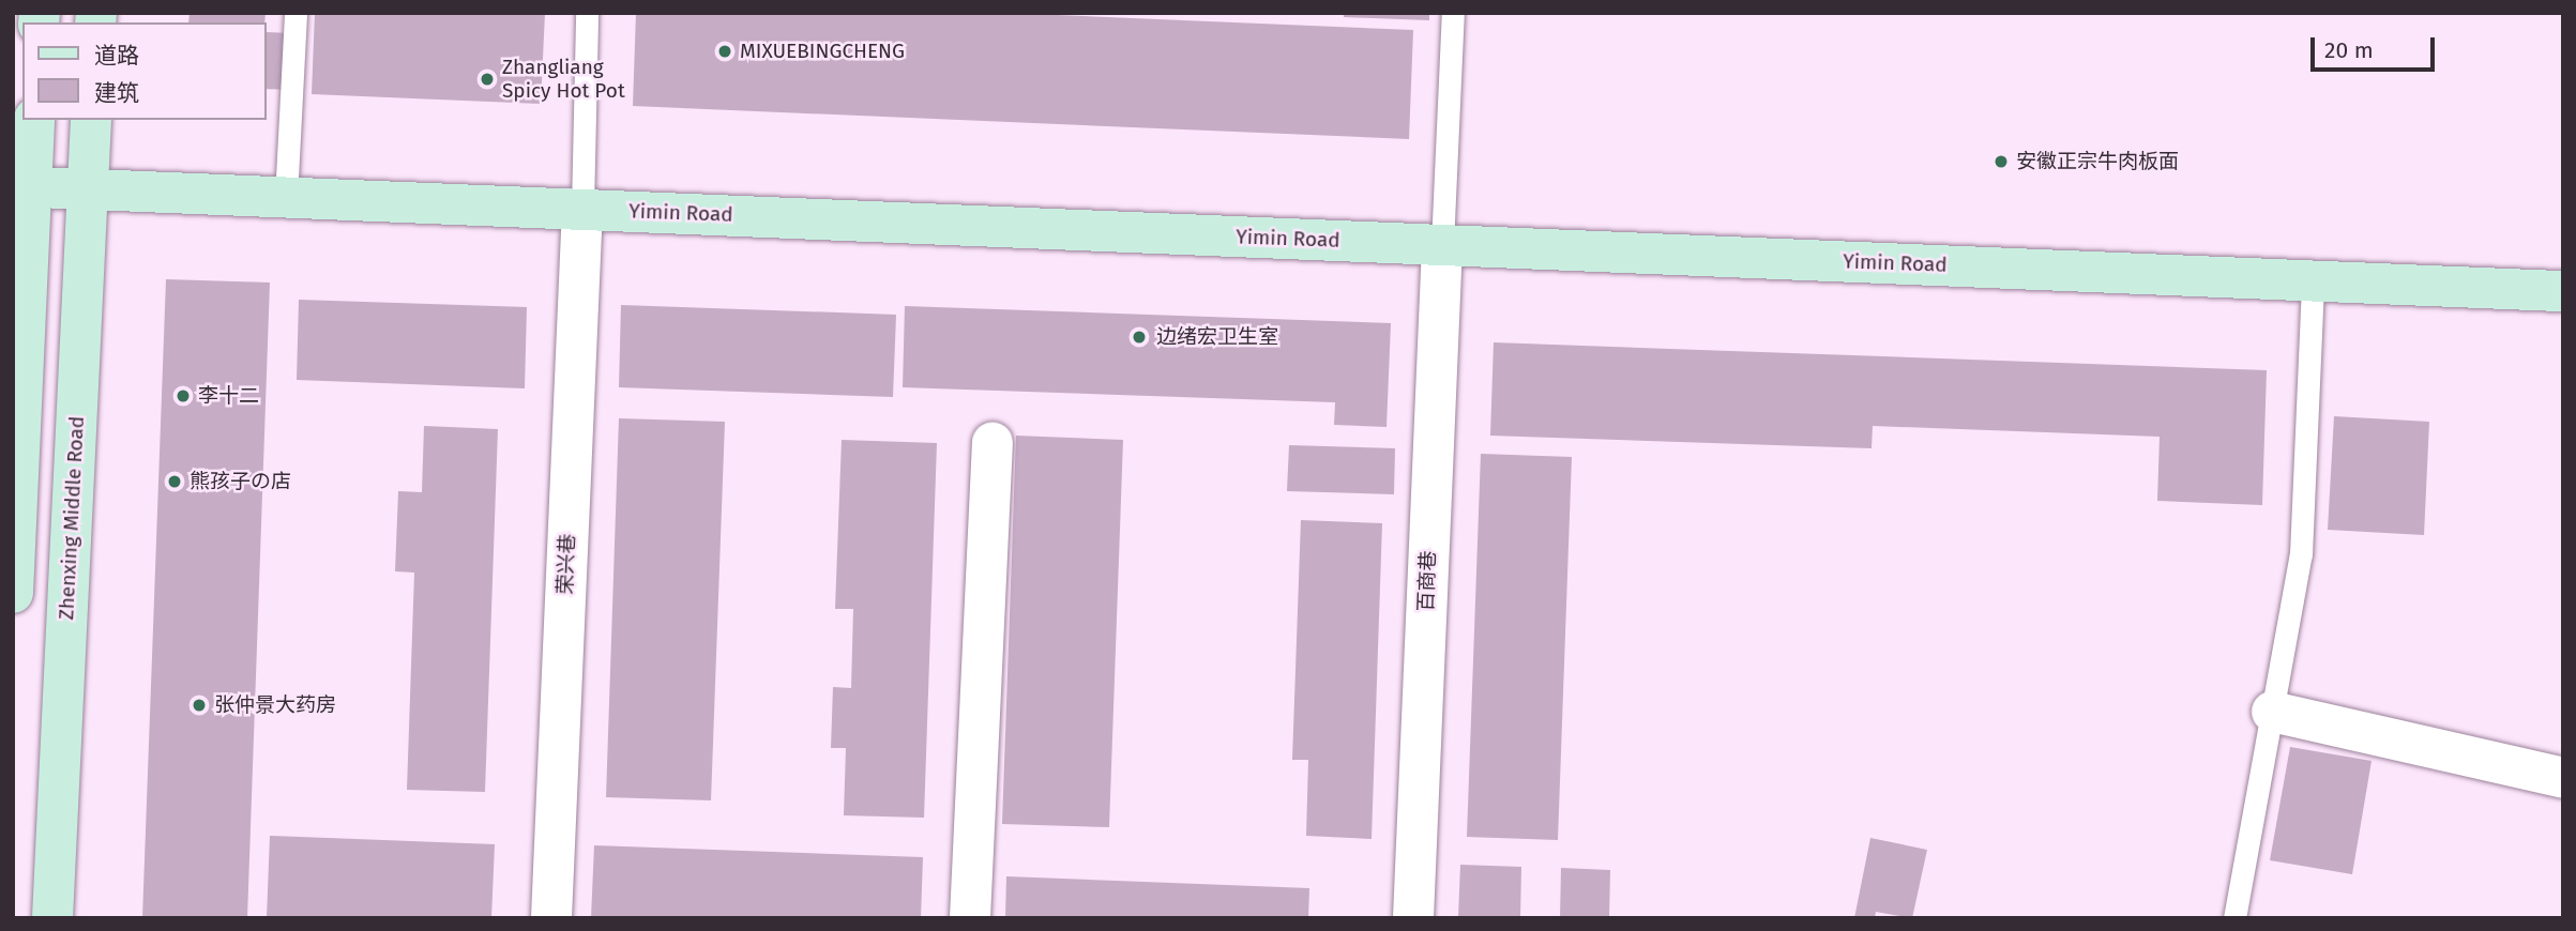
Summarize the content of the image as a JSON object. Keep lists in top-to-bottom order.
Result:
{
  "streets": {
    "street": [
      "Yimin Road",
      "Zhenxing Middle Road",
      "荣兴巷",
      "百商巷"
    ]
  },
  "crossings": [
    ["Yimin Road", "Zhenxing Middle Road"],
    ["Yimin Road", "荣兴巷"],
    ["Yimin Road", "百商巷"]
  ],
  "places": [
    "MIXUEBINGCHENG",
    "Zhangliang Spicy Hot Pot",
    "安徽正宗牛肉板面",
    "边绪宏卫生室",
    "李十二",
    "熊孩子の店",
    "张仲景大药房"
  ],
  "legend": ["道路", "建筑"],
  "scale_bar": "20 m"
}
